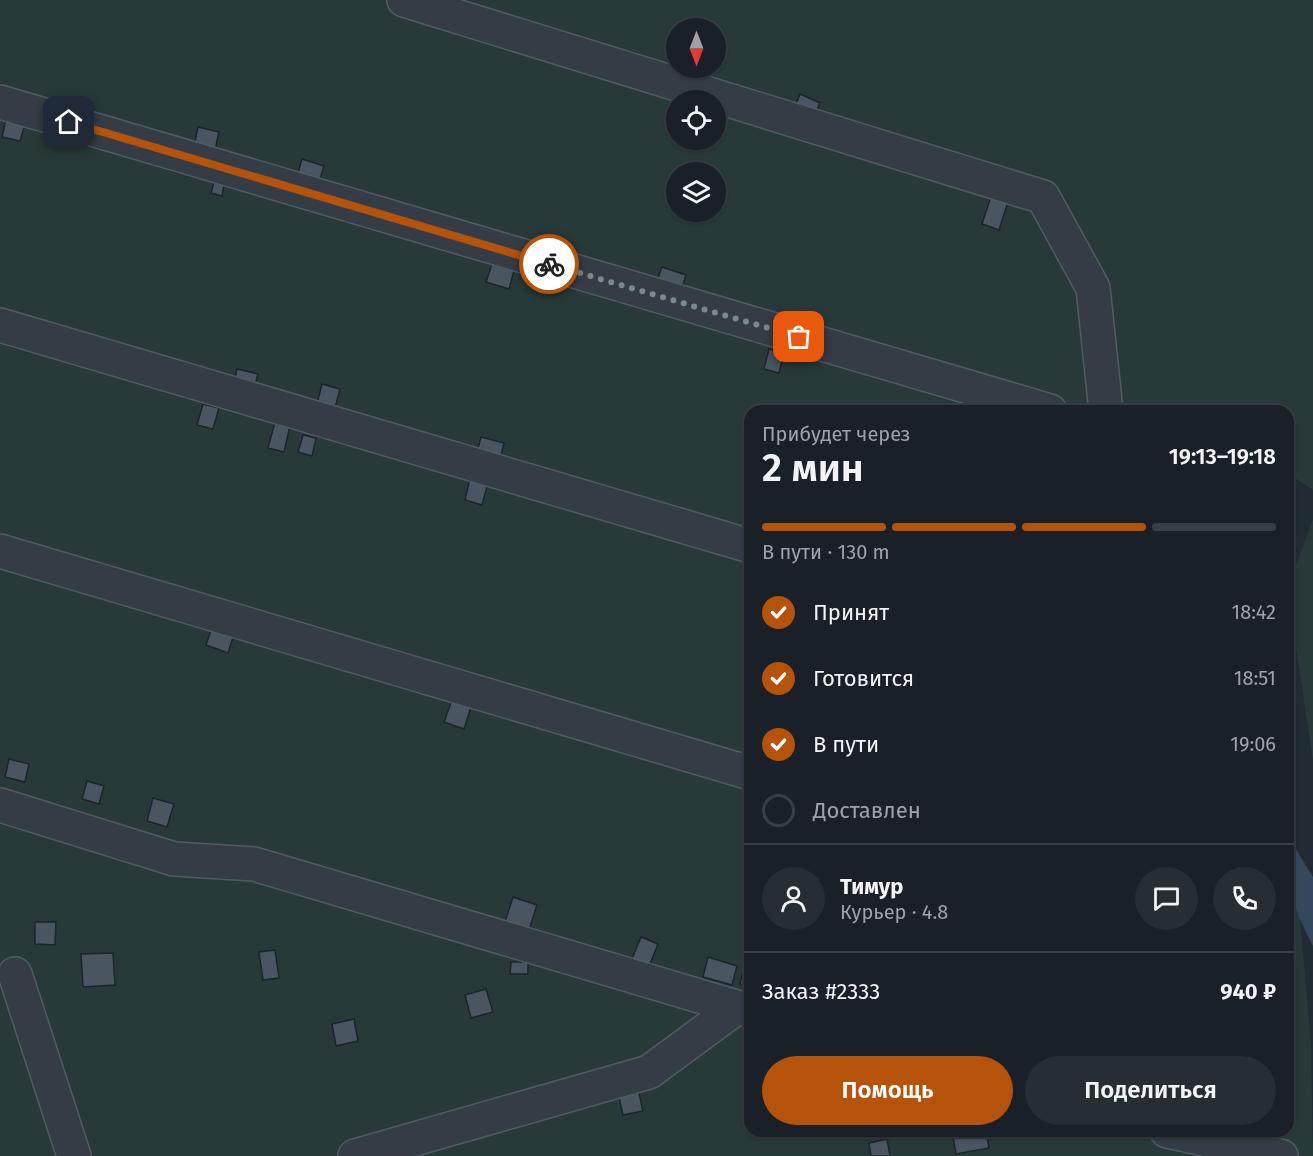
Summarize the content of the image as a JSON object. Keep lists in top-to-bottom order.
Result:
{
  "north": "bottom",
  "page": {
    "heading": ["2 мин", "Прибудет через", "19:13–19:18"],
    "panel": [
      "Тимур",
      "Курьер · 4.8",
      "Заказ #2333",
      "940 ₽"
    ],
    "bar": "В пути · 130 m",
    "list": [
      ["Принят", "18:42"],
      ["Готовится", "18:51"],
      ["В пути", "19:06"],
      "Доставлен"
    ],
    "buttons": ["Помощь", "Поделиться"]
  }
}
